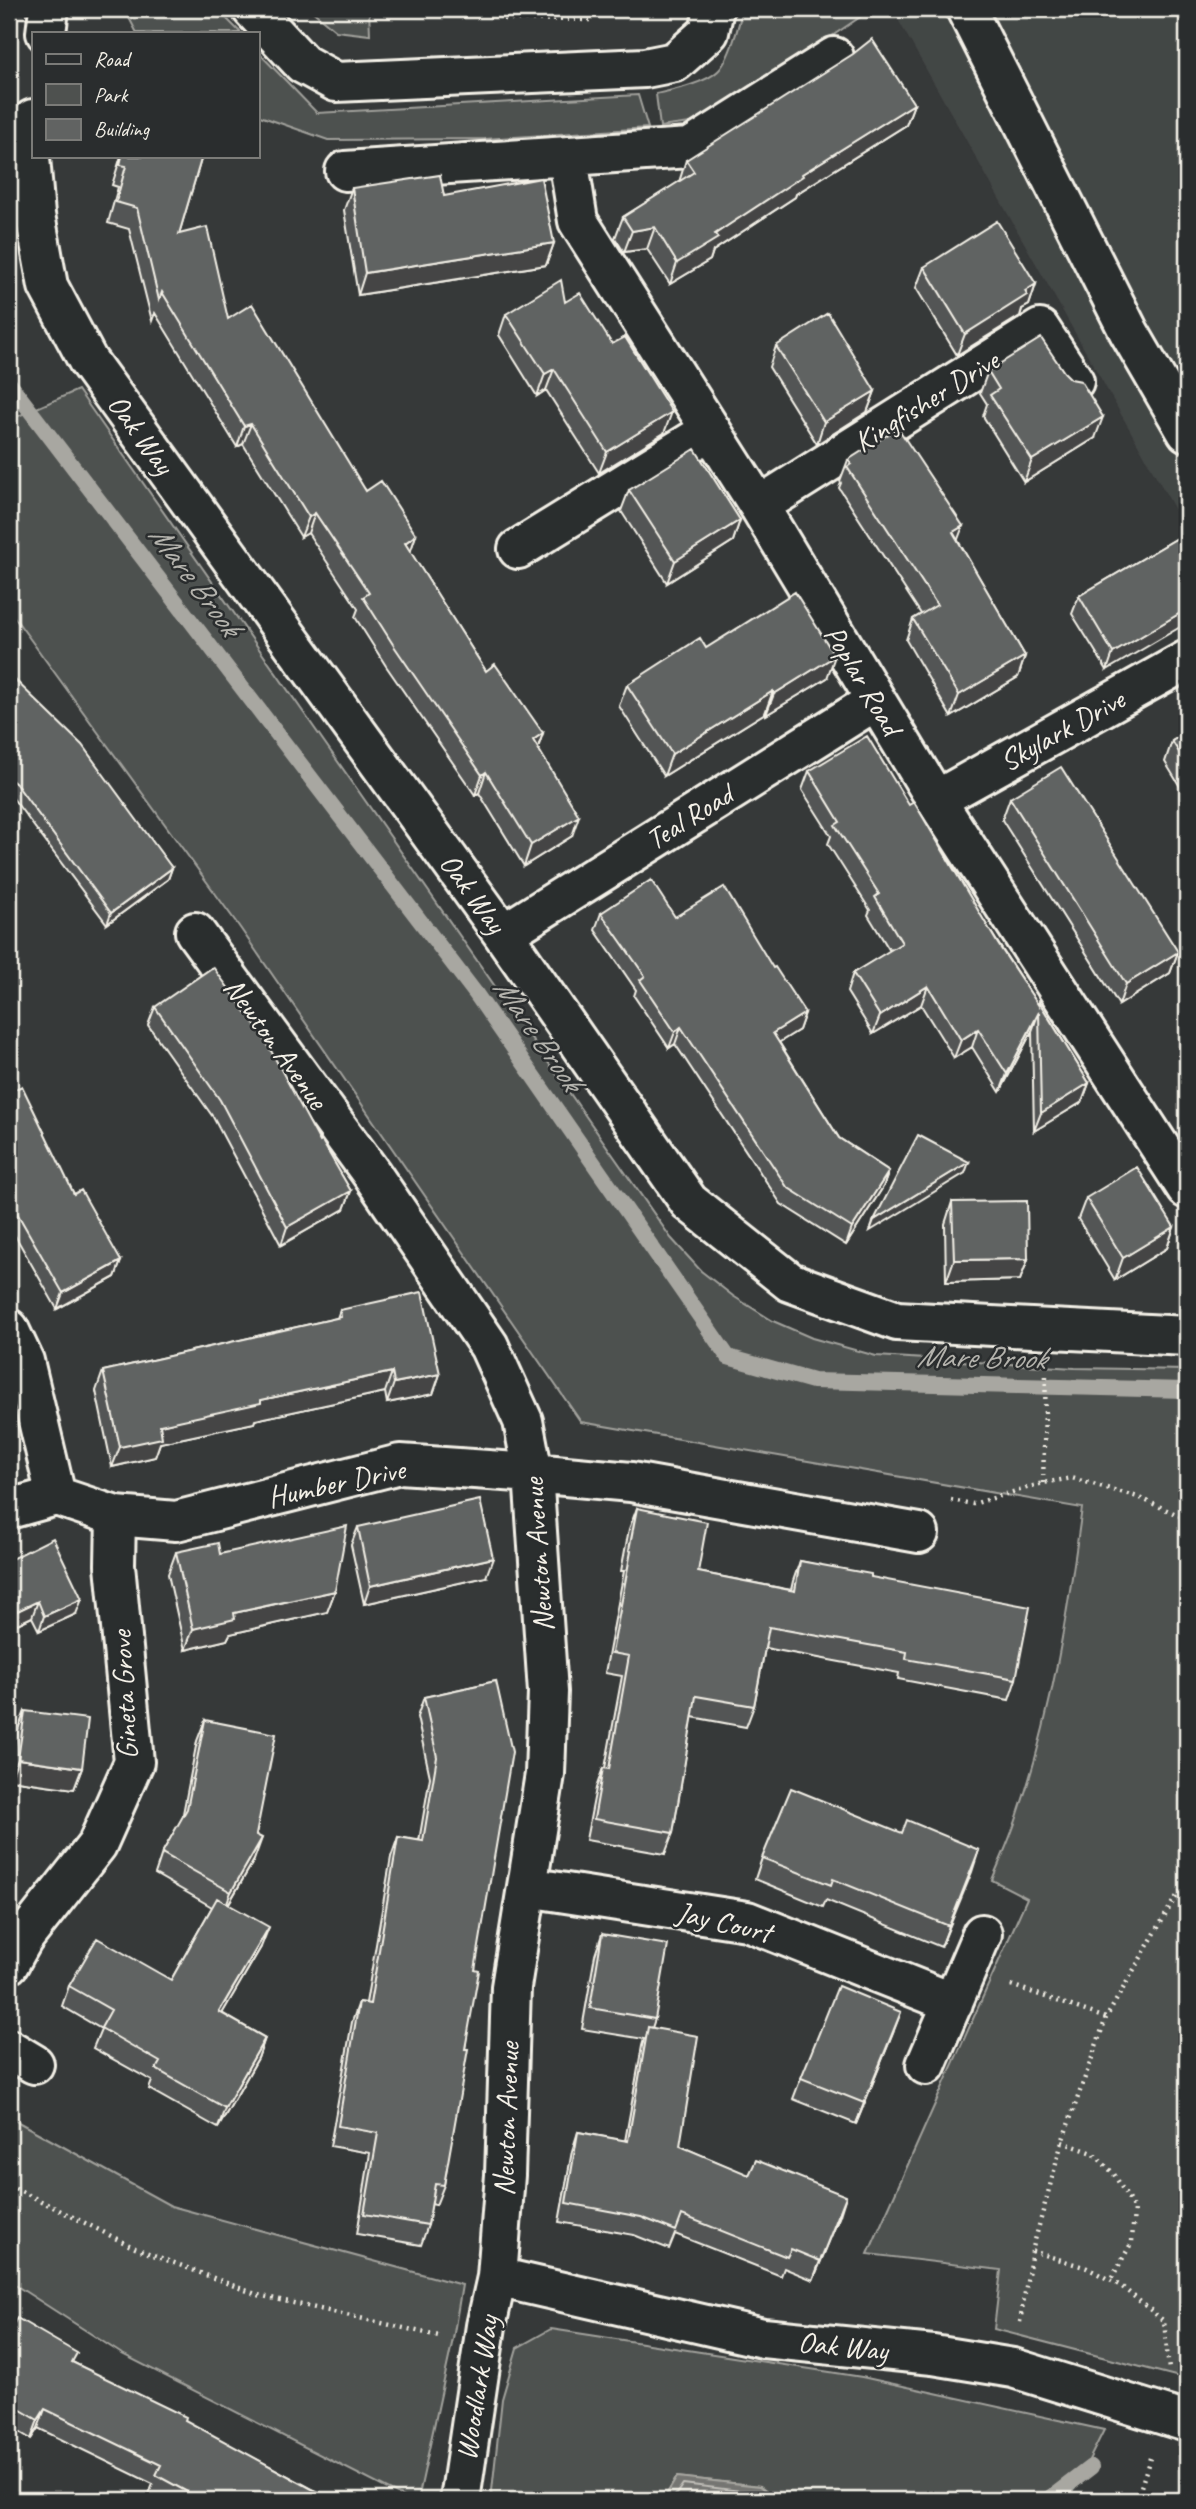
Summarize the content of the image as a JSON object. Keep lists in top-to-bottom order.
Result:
{
  "streets": {
    "street": [
      "Kingfisher Drive",
      "Oak Way",
      "Poplar Road",
      "Skylark Drive",
      "Teal Road",
      "Newton Avenue",
      "Humber Drive",
      "Gineta Grove",
      "Jay Court",
      "Woodlark Way"
    ]
  },
  "crossings": [
    ["Kingfisher Drive", "Poplar Road"],
    ["Oak Way", "Teal Road"],
    ["Oak Way", "Newton Avenue"],
    ["Oak Way", "Woodlark Way"],
    ["Poplar Road", "Skylark Drive"],
    ["Poplar Road", "Teal Road"],
    ["Newton Avenue", "Humber Drive"],
    ["Newton Avenue", "Jay Court"],
    ["Newton Avenue", "Woodlark Way"],
    ["Humber Drive", "Gineta Grove"]
  ],
  "water": ["Mare Brook"],
  "legend": ["Road", "Park", "Building"]
}
